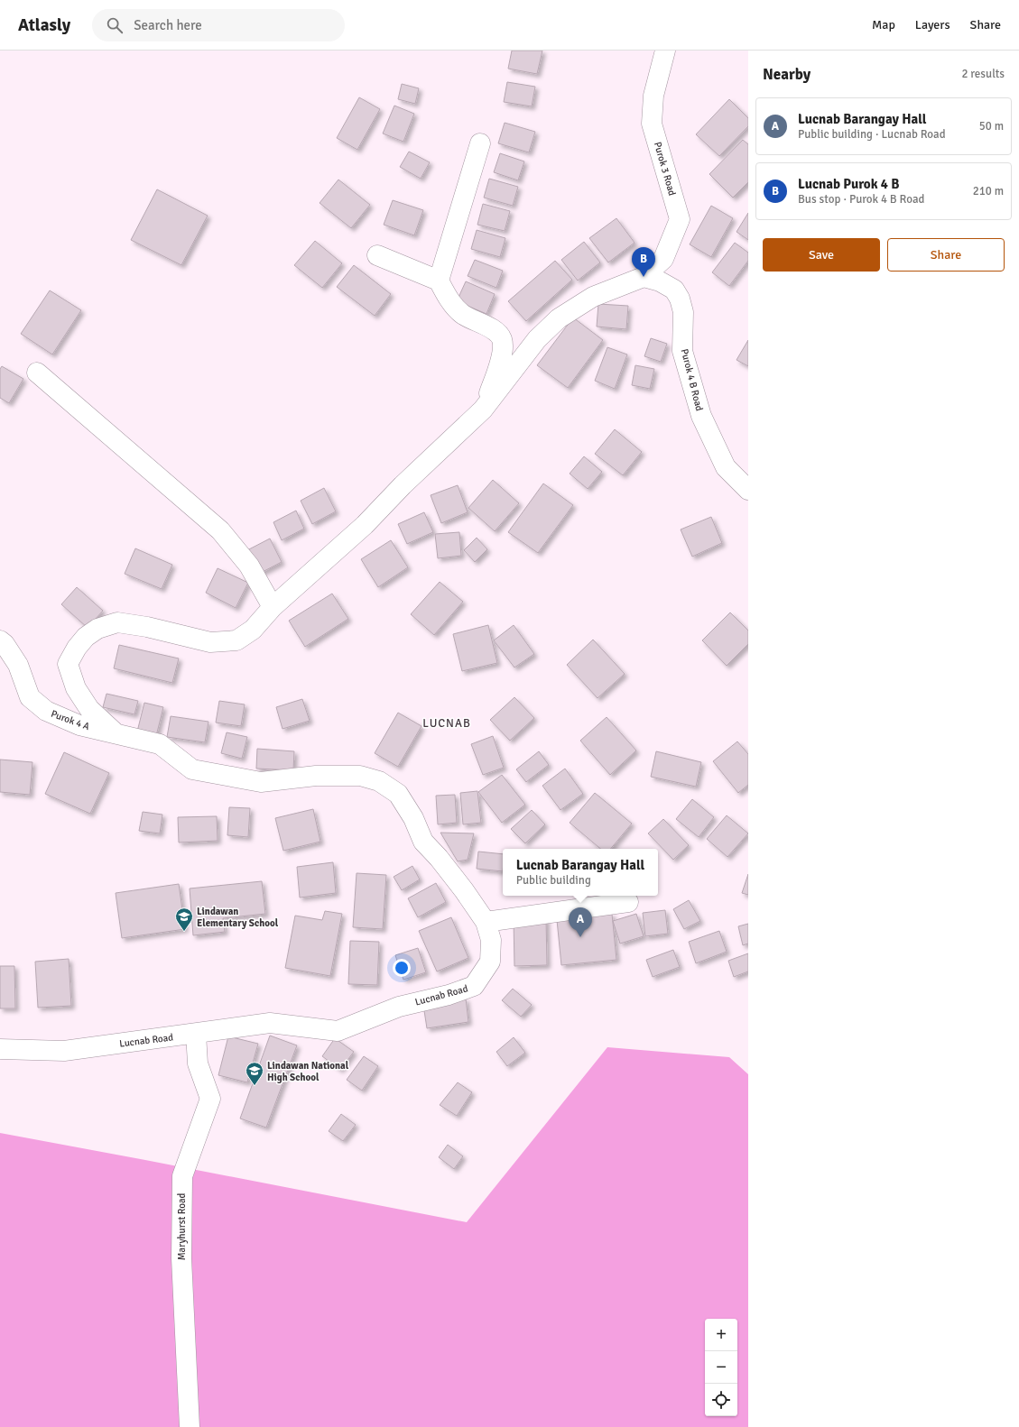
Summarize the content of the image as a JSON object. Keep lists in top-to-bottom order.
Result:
{
  "streets": {
    "street": [
      "Purok 3 Road",
      "Purok 4 B Road",
      "Purok 4 A",
      "Lucnab Road",
      "Maryhurst Road"
    ]
  },
  "crossings": [
    ["Purok 3 Road", "Purok 4 B Road"],
    ["Purok 4 A", "Lucnab Road"],
    ["Lucnab Road", "Maryhurst Road"]
  ],
  "districts": ["LUCNAB"],
  "places": {
    "school or university": ["Lindawan Elementary School", "Lindawan National High School"]
  },
  "page": {
    "header": "Atlasly",
    "search": "Search here",
    "nav": ["Map", "Layers", "Share"],
    "heading": ["Nearby", "2 results"],
    "list": [
      {
        "mark": "A",
        "name": "Lucnab Barangay Hall",
        "note": "Public building · Lucnab Road",
        "value": "50 m"
      },
      {
        "mark": "B",
        "name": "Lucnab Purok 4 B",
        "note": "Bus stop · Purok 4 B Road",
        "value": "210 m"
      }
    ],
    "buttons": ["Save", "Share"],
    "pins": ["B", "A"],
    "popup": ["Lucnab Barangay Hall", "Public building"],
    "map_buttons": ["+", "−"]
  }
}
